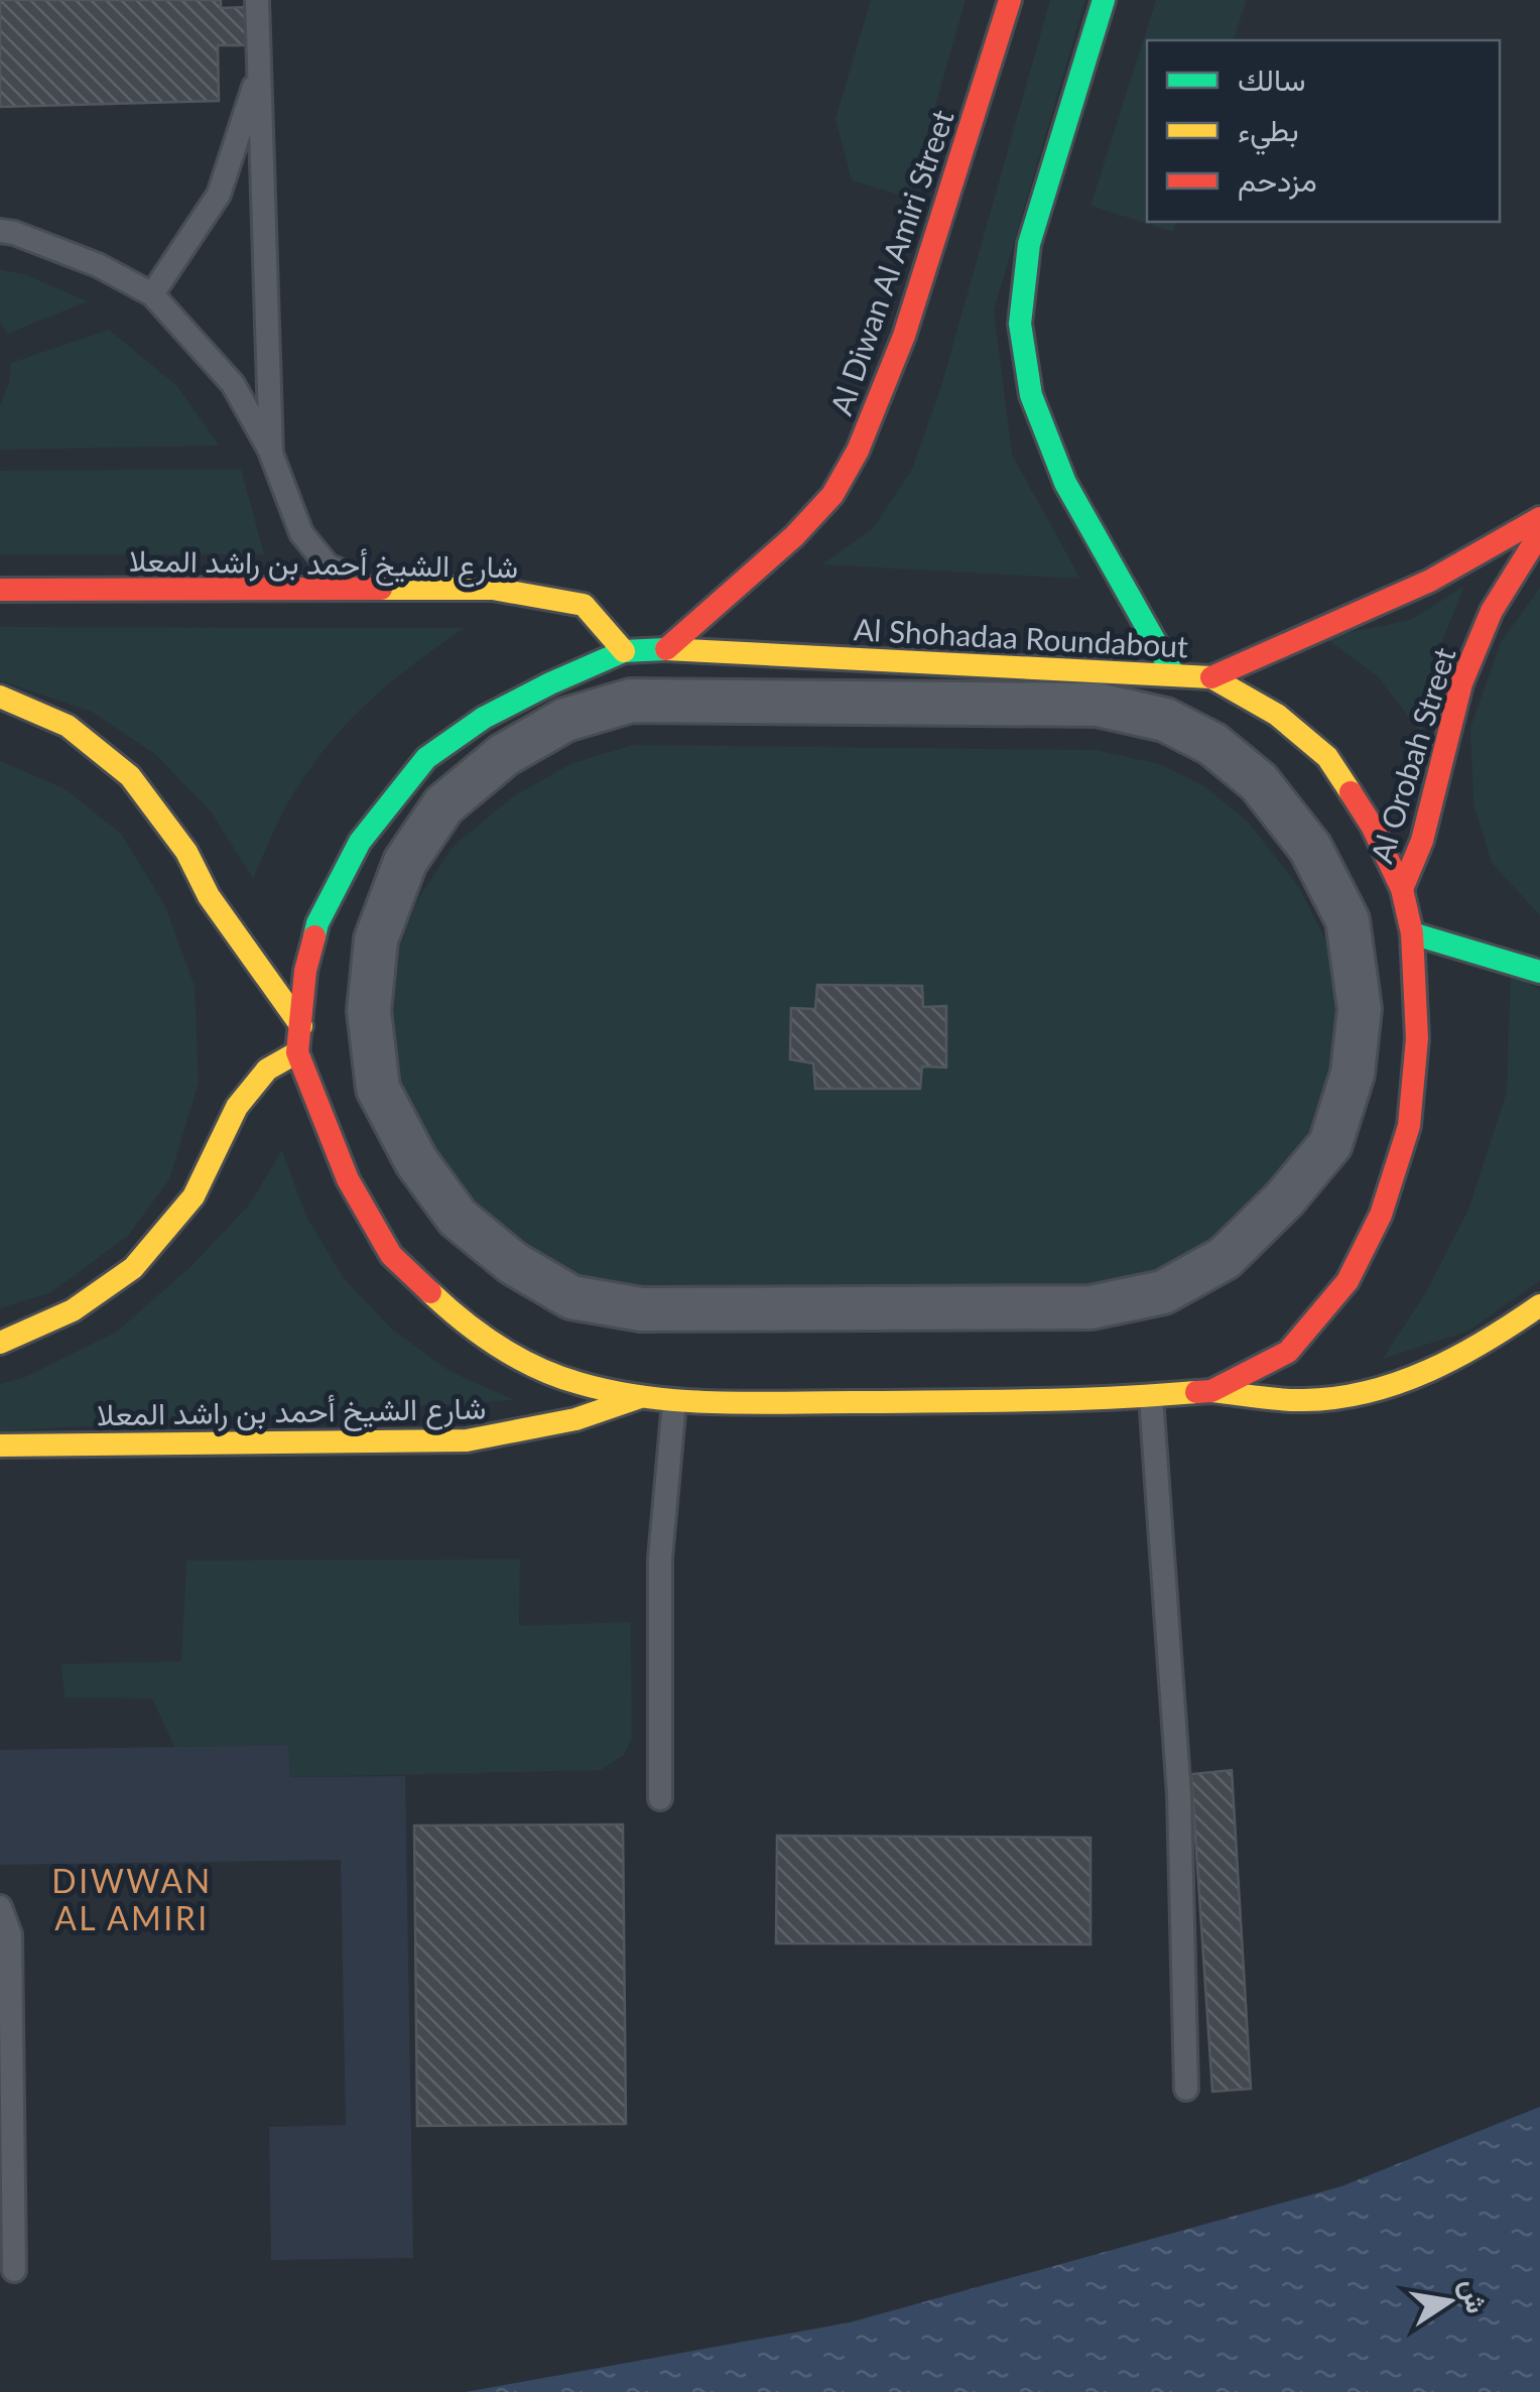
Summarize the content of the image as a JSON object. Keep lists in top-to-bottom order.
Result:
{
  "streets": {
    "main road": [
      "Al Diwan Al Amiri Street",
      "شارع الشيخ أحمد بن راشد المعلا",
      "Al Shohadaa Roundabout",
      "Al Orobah Street"
    ]
  },
  "crossings": [
    ["Al Diwan Al Amiri Street", "Al Shohadaa Roundabout"],
    ["شارع الشيخ أحمد بن راشد المعلا", "Al Shohadaa Roundabout"],
    ["Al Shohadaa Roundabout", "Al Orobah Street"]
  ],
  "districts": ["DIWWAN AL AMIRI"],
  "legend": ["سالك", "بطيء", "مزدحم"],
  "north": "right"
}
